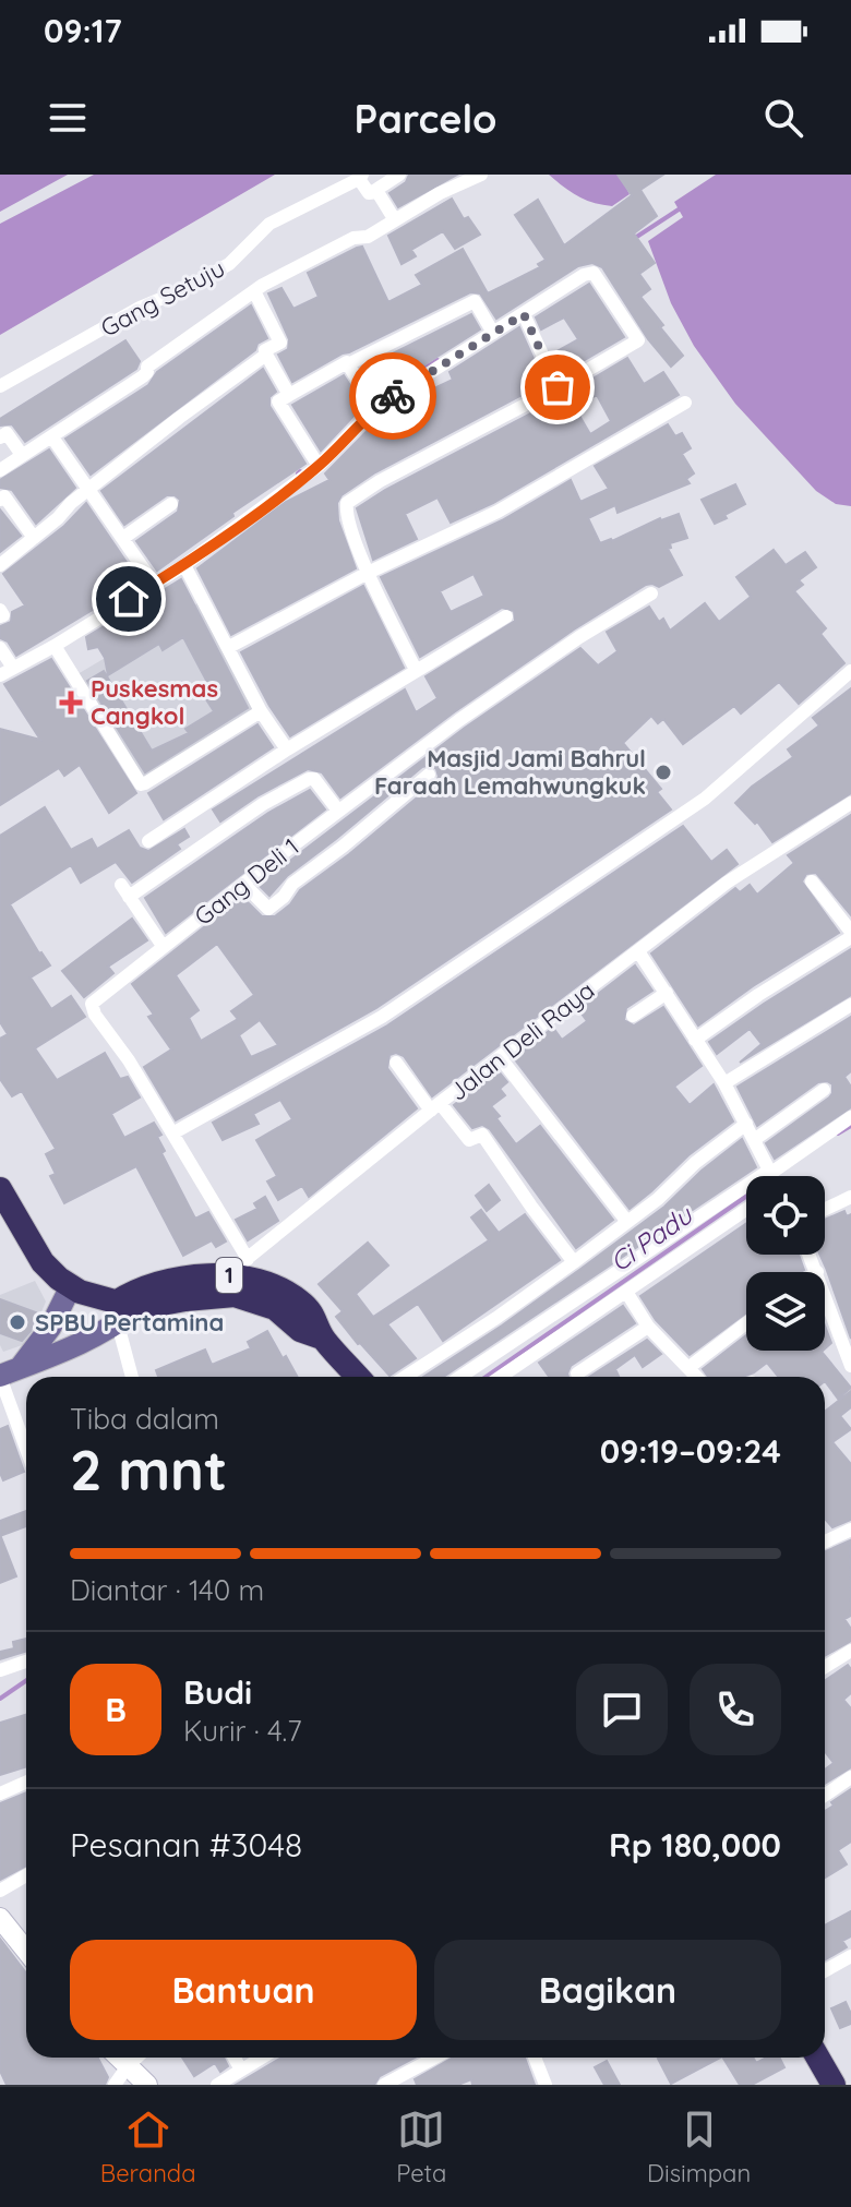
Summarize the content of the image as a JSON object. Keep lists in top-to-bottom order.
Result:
{
  "streets": {
    "highway": ["1"],
    "street": ["Gang Setuju", "Gang Deli 1", "Jalan Deli Raya"]
  },
  "crossings": [
    ["Gang Deli 1", "Jalan Deli Raya"],
    ["Jalan Deli Raya", "1"]
  ],
  "water": ["Ci Padu"],
  "places": {
    "health": ["Puskesmas Cangkol"],
    "other": ["Masjid Jami Bahrul Faraah Lemahwungkuk", "SPBU Pertamina"]
  },
  "page": {
    "status": "09:17",
    "header": "Parcelo",
    "heading": ["2 mnt", "Tiba dalam", "09:19–09:24"],
    "panel": [
      "Budi",
      "Kurir · 4.7",
      "Pesanan #3048",
      "Rp 180,000"
    ],
    "bar": "Diantar · 140 m",
    "round": "B",
    "buttons": ["Bantuan", "Bagikan"],
    "tabs": ["Beranda", "Peta", "Disimpan"]
  }
}
